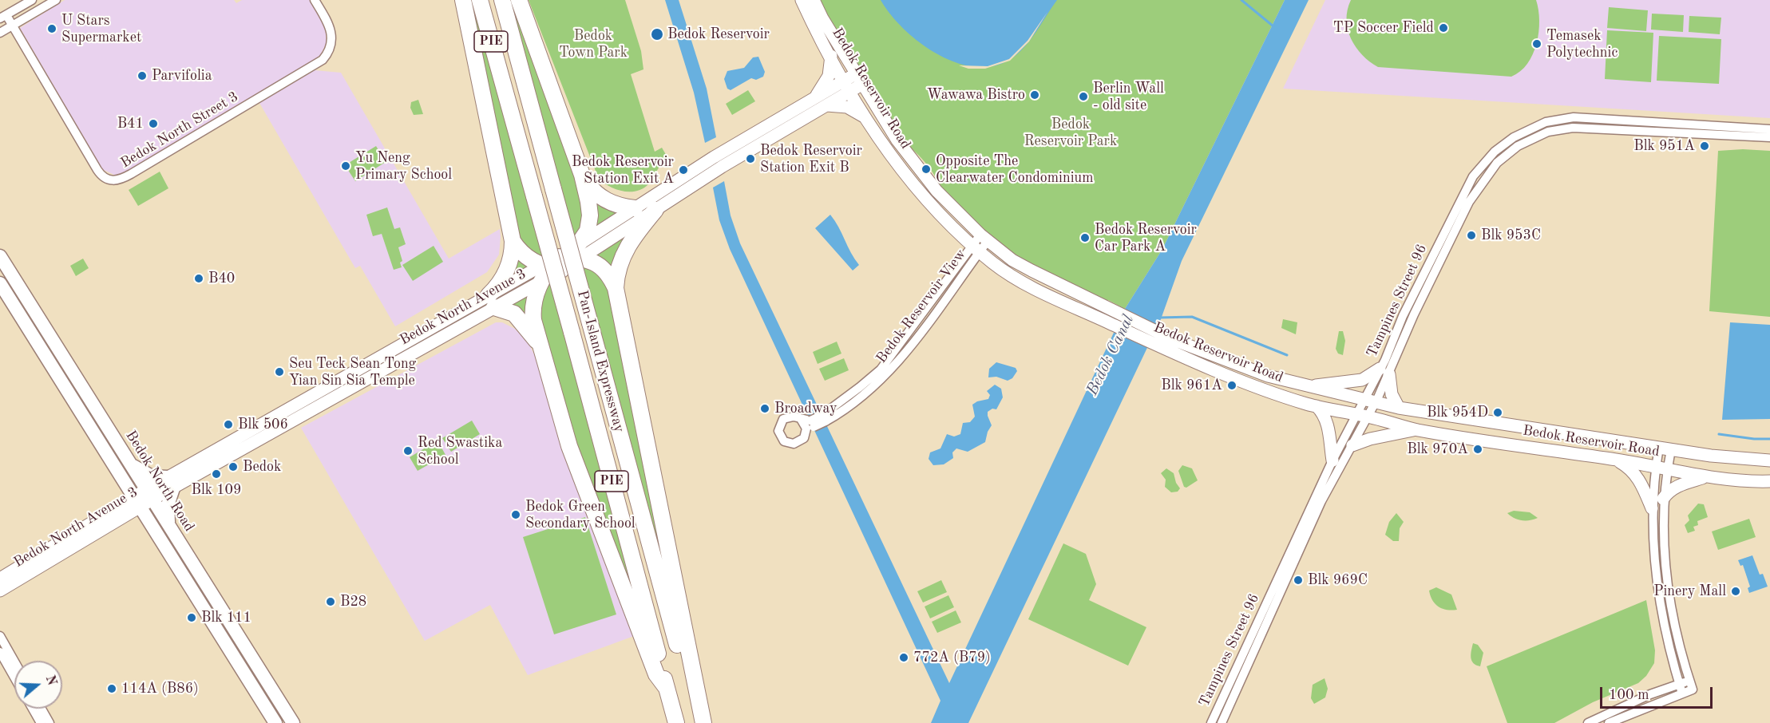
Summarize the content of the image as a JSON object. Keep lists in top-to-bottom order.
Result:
{
  "streets": {
    "highway": ["PIE", "Pan-Island Expressway"],
    "main road": ["Bedok Reservoir Road", "Bedok North Avenue 3", "Bedok North Road"],
    "street": ["Bedok North Street 3", "Tampines Street 96", "Bedok Reservoir View"]
  },
  "crossings": [
    ["Bedok Reservoir Road", "Tampines Street 96"],
    ["Bedok Reservoir Road", "Bedok Reservoir View"],
    ["Bedok Reservoir Road", "Bedok North Avenue 3"],
    ["Bedok North Avenue 3", "Bedok North Road"]
  ],
  "water": ["Bedok Canal"],
  "parks": ["Bedok Town Park", "Bedok Reservoir Park"],
  "places": [
    "TP Soccer Field",
    "U Stars Supermarket",
    "Bedok Reservoir",
    "Temasek Polytechnic",
    "Parvifolia",
    "Wawawa Bistro",
    "Berlin Wall - old site",
    "B41",
    "Blk 951A",
    "Bedok Reservoir Station Exit B",
    "Yu Neng Primary School",
    "Opposite The Clearwater Condominium",
    "Bedok Reservoir Station Exit A",
    "Blk 953C",
    "Bedok Reservoir Car Park A",
    "B40",
    "Seu Teck Sean Tong Yian Sin Sia Temple",
    "Blk 961A",
    "Broadway",
    "Blk 954D",
    "Blk 506",
    "Blk 970A",
    "Red Swastika School",
    "Bedok",
    "Blk 109",
    "Bedok Green Secondary School",
    "Blk 969C",
    "Pinery Mall",
    "B28",
    "Blk 111",
    "772A (B79)",
    "114A (B86)"
  ],
  "scale_bar": "100 m",
  "north": "right"
}
